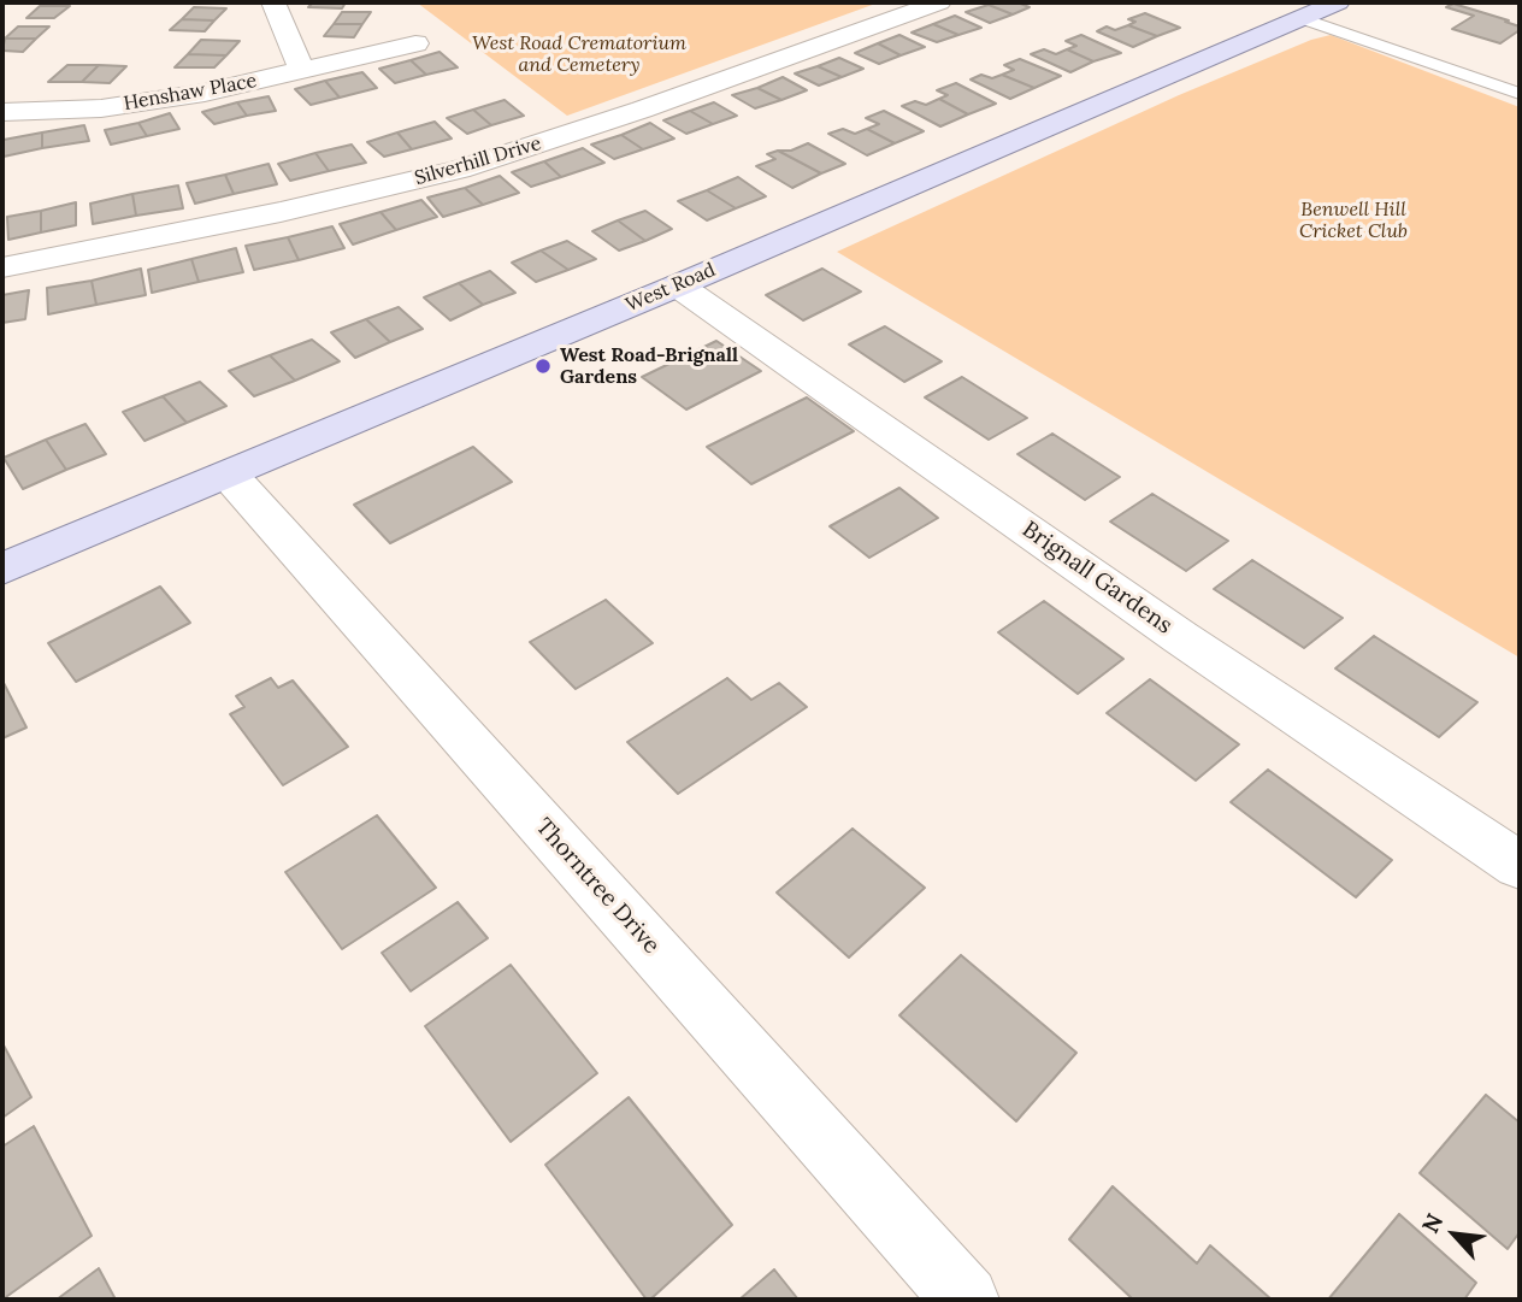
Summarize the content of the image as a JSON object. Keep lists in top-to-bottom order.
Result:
{
  "streets": {
    "main road": ["West Road"],
    "street": [
      "Henshaw Place",
      "Silverhill Drive",
      "Brignall Gardens",
      "Thorntree Drive"
    ]
  },
  "crossings": [
    ["West Road", "Brignall Gardens"],
    ["West Road", "Thorntree Drive"]
  ],
  "parks": ["West Road Crematorium and Cemetery", "Benwell Hill Cricket Club"],
  "places": ["West Road-Brignall Gardens"],
  "north": "top left"
}
